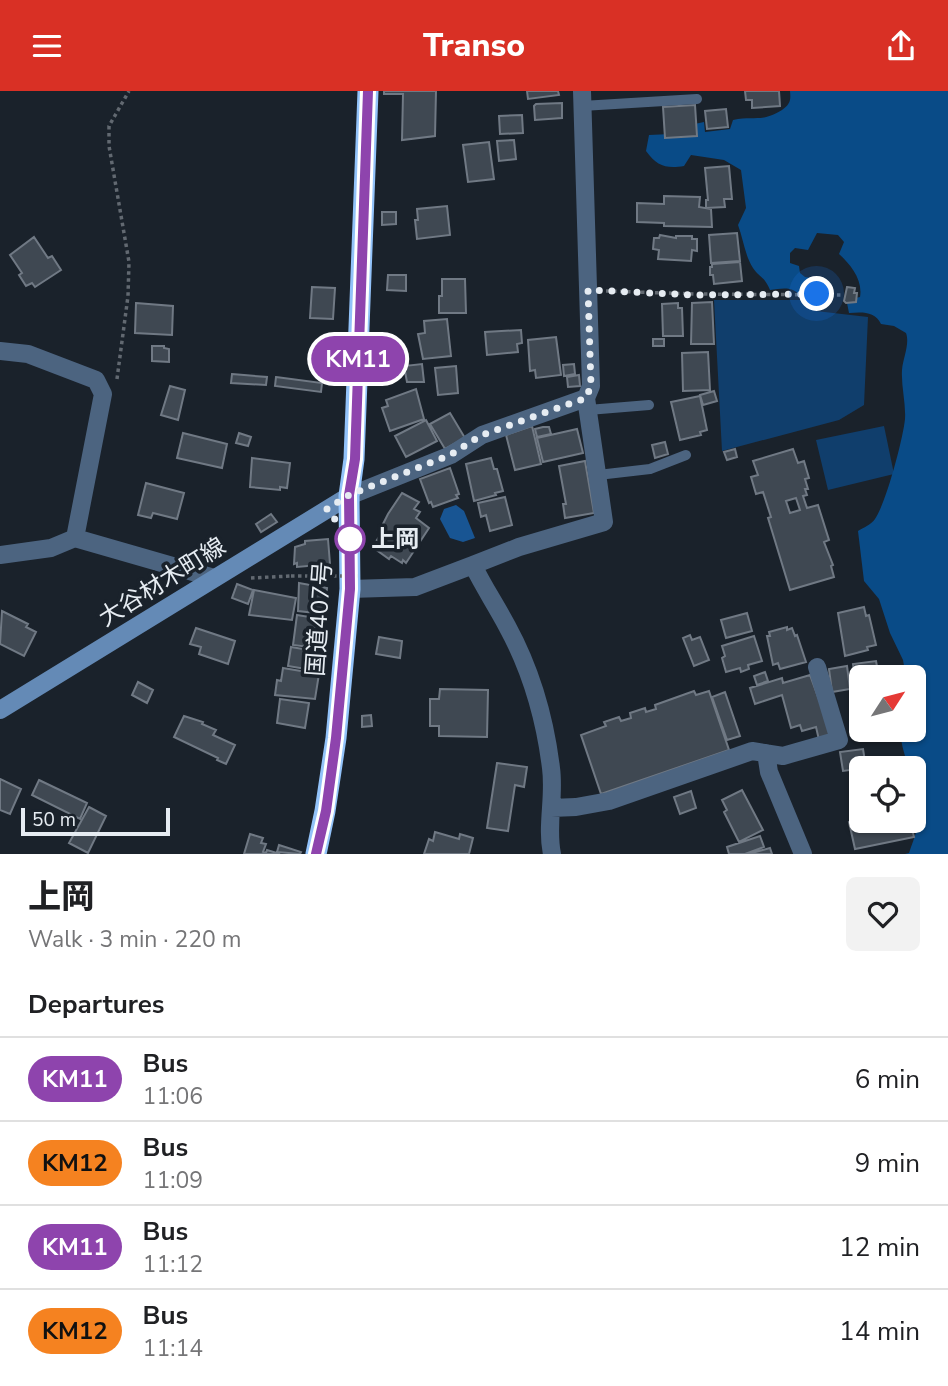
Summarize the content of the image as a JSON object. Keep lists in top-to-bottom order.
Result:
{
  "streets": {
    "highway": ["国道407号"],
    "main road": ["大谷材木町線"]
  },
  "crossings": [
    ["大谷材木町線", "国道407号"]
  ],
  "places": ["上岡"],
  "lines": ["bus line KM11"],
  "scale_bar": "50 m",
  "north": "top right",
  "page": {
    "header": "Transo",
    "on_map": "KM11",
    "scale": "50 m",
    "heading": [
      ["上岡", "Walk · 3 min · 220 m"],
      "Departures"
    ],
    "list": [
      {
        "mark": "KM11",
        "name": "Bus",
        "note": "11:06",
        "value": "6 min"
      },
      {
        "mark": "KM12",
        "name": "Bus",
        "note": "11:09",
        "value": "9 min"
      },
      {
        "mark": "KM11",
        "name": "Bus",
        "note": "11:12",
        "value": "12 min"
      },
      {
        "mark": "KM12",
        "name": "Bus",
        "note": "11:14",
        "value": "14 min"
      }
    ]
  }
}
